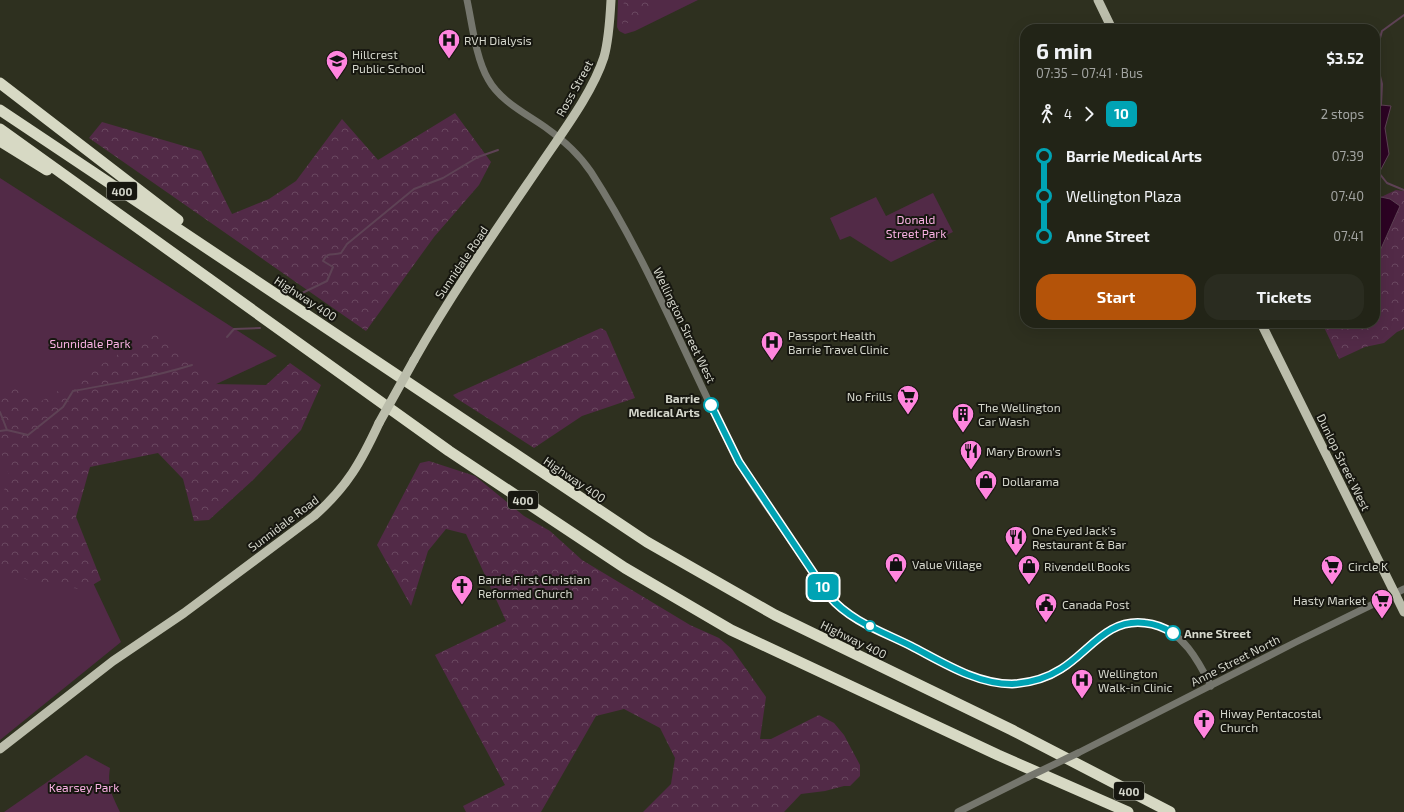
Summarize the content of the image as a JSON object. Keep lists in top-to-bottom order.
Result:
{
  "streets": {
    "highway": ["400", "Highway 400"],
    "main road": ["Ross Street", "Sunnidale Road", "Dunlop Street West"],
    "street": ["Wellington Street West", "Anne Street North"]
  },
  "crossings": [
    ["Ross Street", "Sunnidale Road"],
    ["Ross Street", "Wellington Street West"],
    ["Sunnidale Road", "Wellington Street West"],
    ["Wellington Street West", "Anne Street North"],
    ["Dunlop Street West", "Anne Street North"]
  ],
  "parks": ["Donald Street Park", "Sunnidale Park", "Kearsey Park"],
  "places": {
    "hospital": ["RVH Dialysis", "Passport Health Barrie Travel Clinic", "Wellington Walk-in Clinic"],
    "school or university": ["Hillcrest Public School"],
    "other": ["Barrie Medical Arts", "Anne Street"],
    "supermarket": ["No Frills", "Circle K", "Hasty Market"],
    "building": ["The Wellington Car Wash"],
    "restaurant": ["Mary Brown's", "One Eyed Jack's Restaurant & Bar"],
    "shop": ["Dollarama", "Value Village", "Rivendell Books"],
    "church": ["Barrie First Christian Reformed Church", "Hiway Pentacostal Church"],
    "public building": ["Canada Post"]
  },
  "lines": ["bus line 10"],
  "page": {
    "on_map": "10",
    "heading": ["6 min", "07:35 – 07:41 · Bus", "$3.52"],
    "legs": ["4", "10", "2 stops"],
    "list": [
      {
        "name": "Barrie Medical Arts",
        "value": "07:39"
      },
      {
        "name": "Wellington Plaza",
        "value": "07:40"
      },
      {
        "name": "Anne Street",
        "value": "07:41"
      }
    ],
    "buttons": ["Start", "Tickets"]
  }
}
